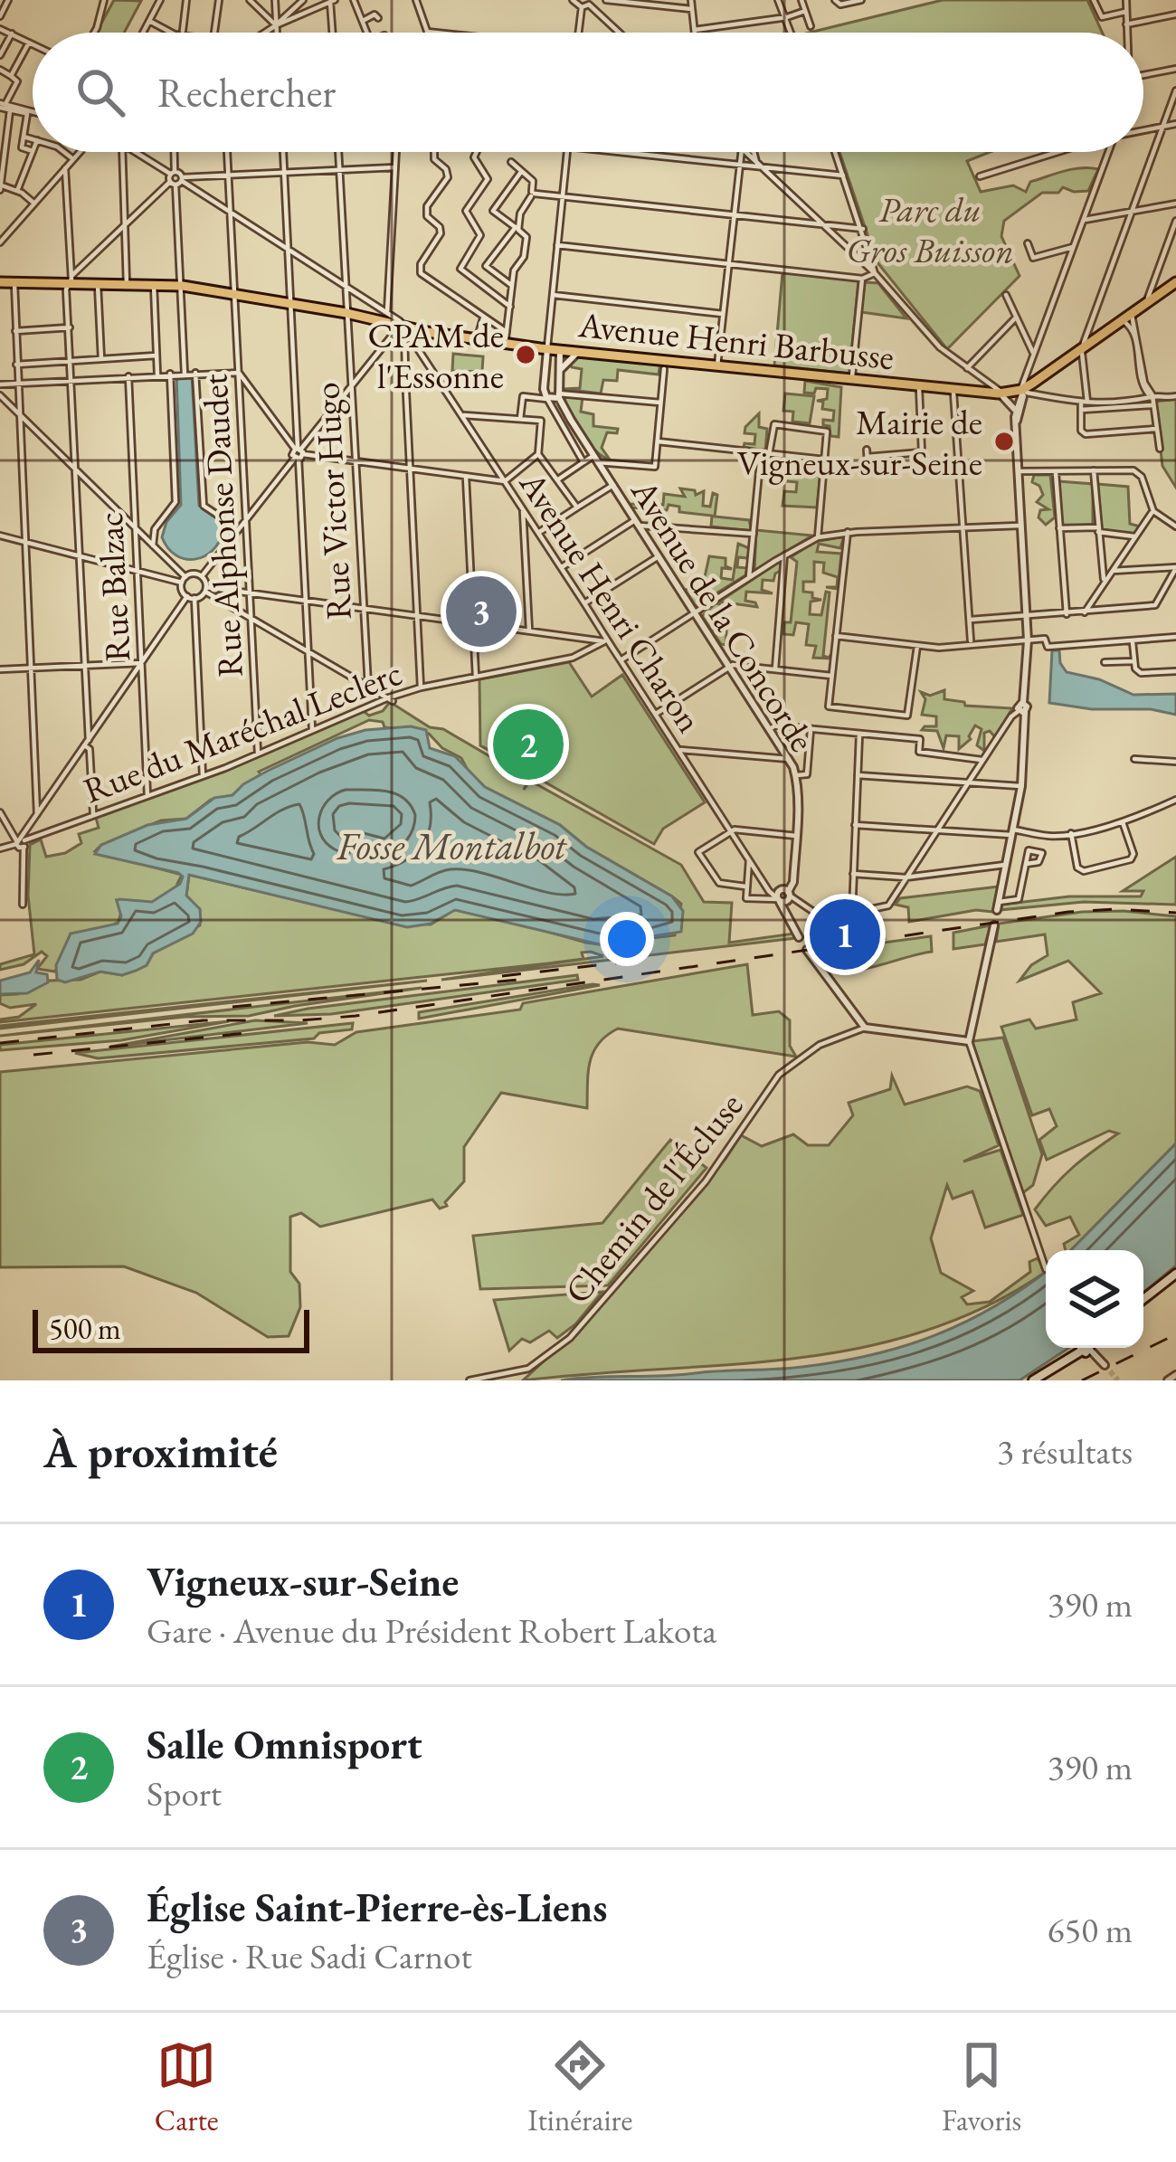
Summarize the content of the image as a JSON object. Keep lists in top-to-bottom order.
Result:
{
  "streets": {
    "main road": ["Avenue Henri Barbusse"],
    "street": [
      "Rue Victor Hugo",
      "Rue Alphonse Daudet",
      "Rue Balzac",
      "Avenue Henri Charon",
      "Avenue de la Concorde",
      "Rue du Maréchal Leclerc",
      "Chemin de l'Écluse"
    ]
  },
  "crossings": [
    ["Avenue Henri Barbusse", "Rue Victor Hugo"],
    ["Avenue Henri Barbusse", "Rue Alphonse Daudet"],
    ["Avenue Henri Barbusse", "Avenue Henri Charon"],
    ["Avenue Henri Barbusse", "Avenue de la Concorde"],
    ["Rue Alphonse Daudet", "Rue du Maréchal Leclerc"],
    ["Rue Balzac", "Rue du Maréchal Leclerc"],
    ["Avenue Henri Charon", "Avenue de la Concorde"],
    ["Avenue Henri Charon", "Rue du Maréchal Leclerc"]
  ],
  "water": ["Fosse Montalbot"],
  "parks": ["Parc du Gros Buisson"],
  "places": ["CPAM de l'Essonne", "Mairie de Vigneux-sur-Seine"],
  "scale_bar": "500 m",
  "page": {
    "search": "Rechercher",
    "pins": ["3", "2", "1"],
    "scale": "500 m",
    "heading": ["À proximité", "3 résultats"],
    "list": [
      {
        "mark": "1",
        "name": "Vigneux-sur-Seine",
        "note": "Gare · Avenue du Président Robert Lakota",
        "value": "390 m"
      },
      {
        "mark": "2",
        "name": "Salle Omnisport",
        "note": "Sport",
        "value": "390 m"
      },
      {
        "mark": "3",
        "name": "Église Saint-Pierre-ès-Liens",
        "note": "Église · Rue Sadi Carnot",
        "value": "650 m"
      }
    ],
    "nav": ["Carte", "Itinéraire", "Favoris"]
  }
}
